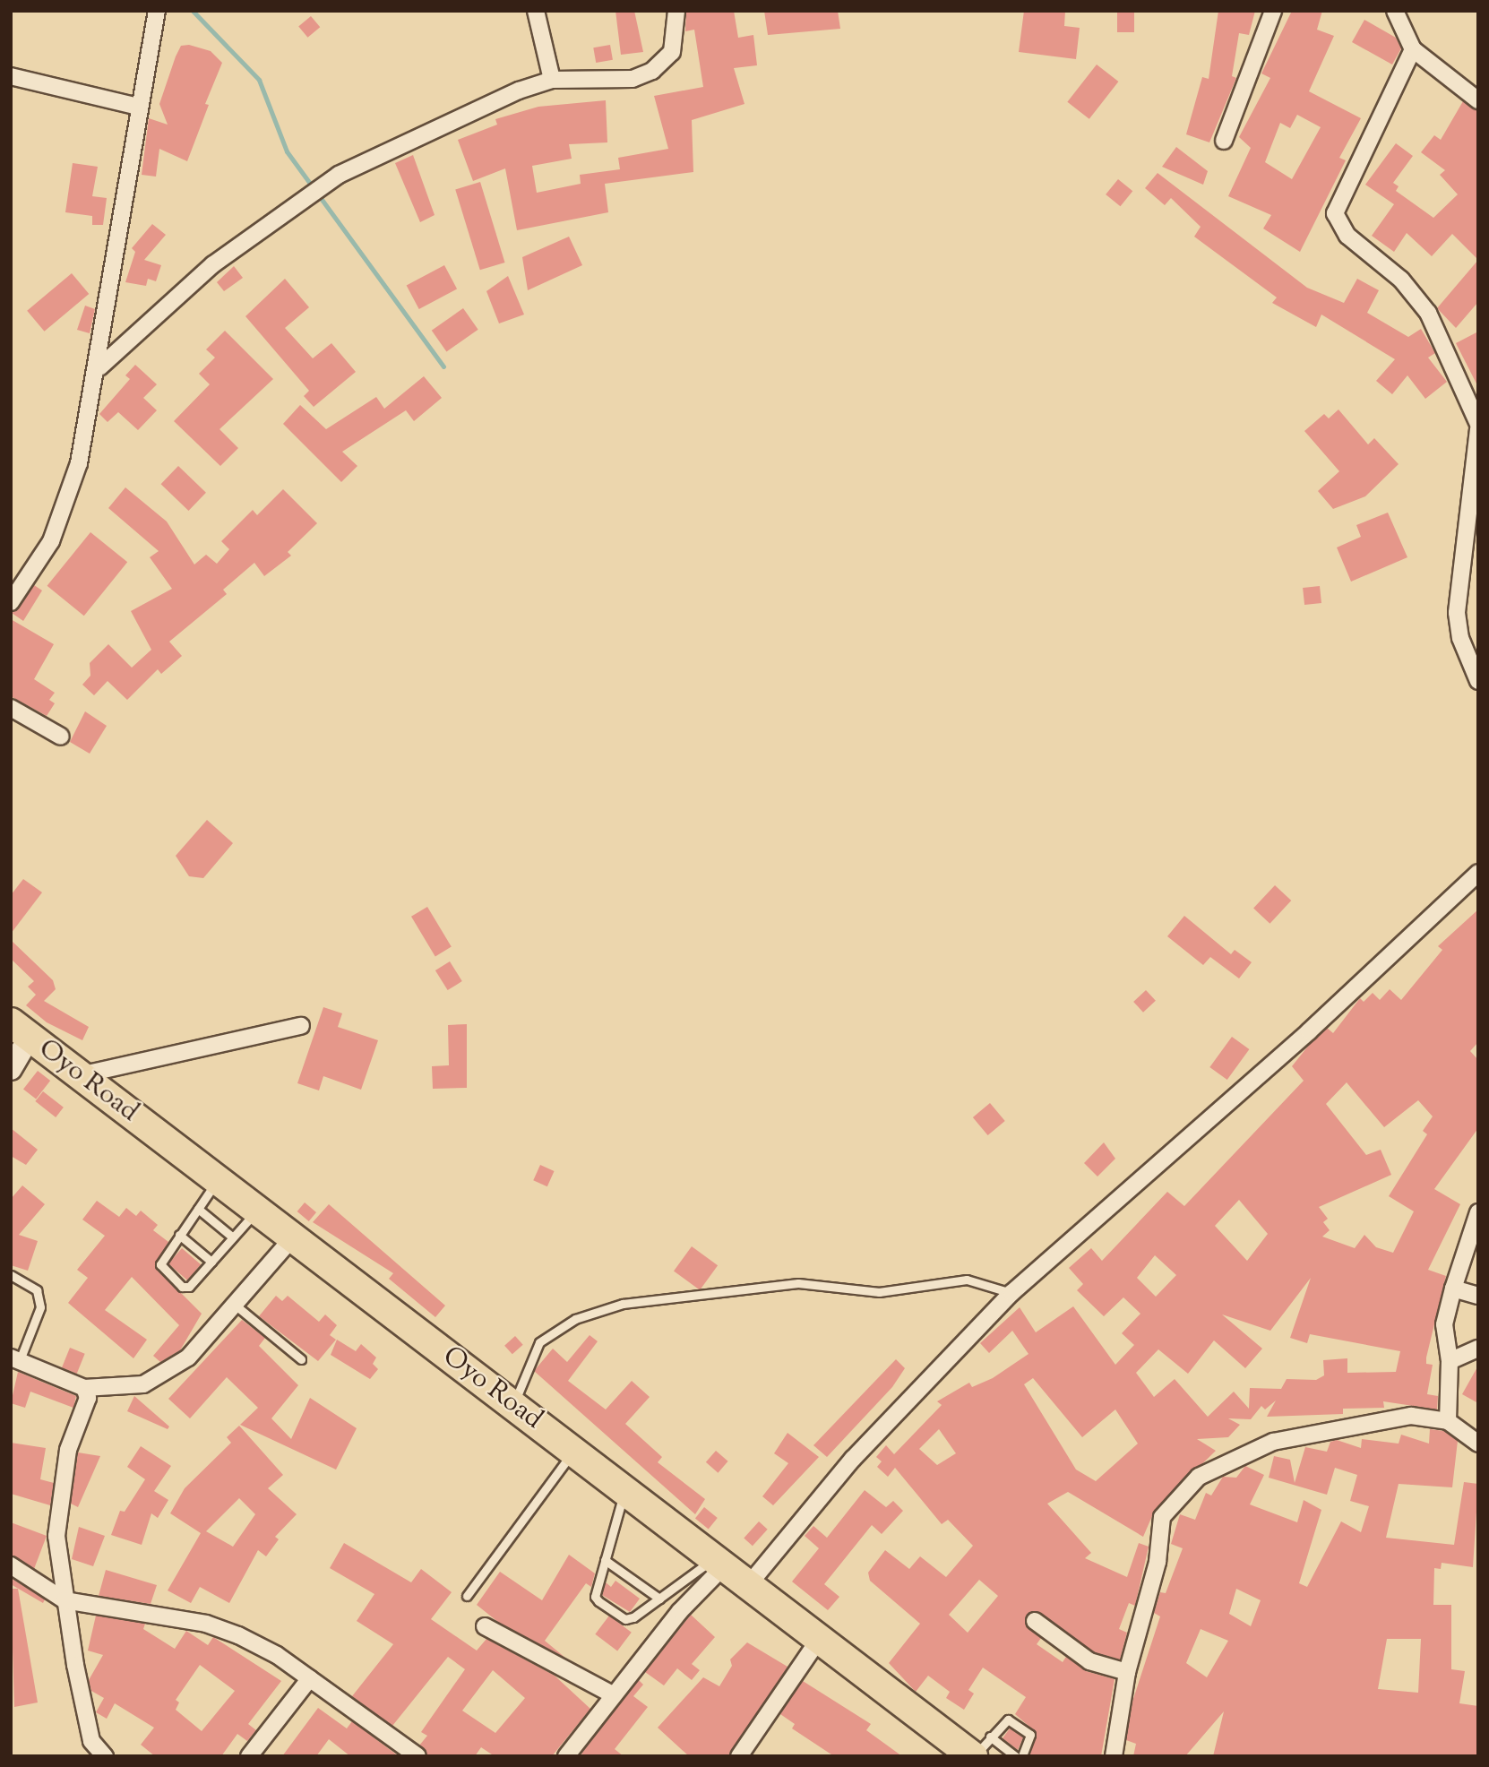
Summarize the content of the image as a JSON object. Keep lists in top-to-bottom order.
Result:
{
  "streets": {
    "highway": ["Oyo Road"]
  }
}
